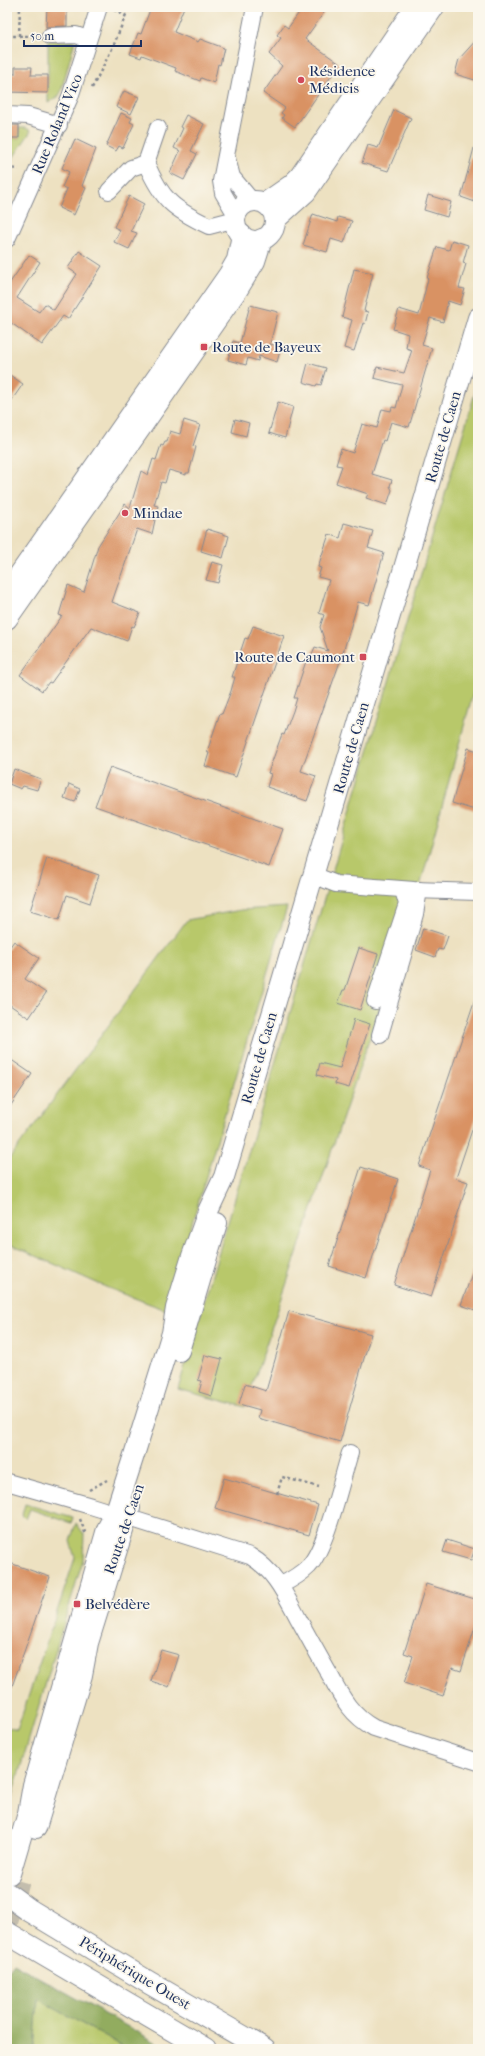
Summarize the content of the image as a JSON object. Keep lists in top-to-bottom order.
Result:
{
  "streets": {
    "highway": ["Périphérique Ouest"],
    "main road": ["Route de Caen"],
    "street": ["Rue Roland Vico"]
  },
  "crossings": [
    ["Route de Caen", "Périphérique Ouest"]
  ],
  "places": {
    "other": ["Résidence Médicis", "Mindae"],
    "transit": ["Route de Bayeux", "Route de Caumont", "Belvédère"]
  },
  "scale_bar": "50 m"
}
